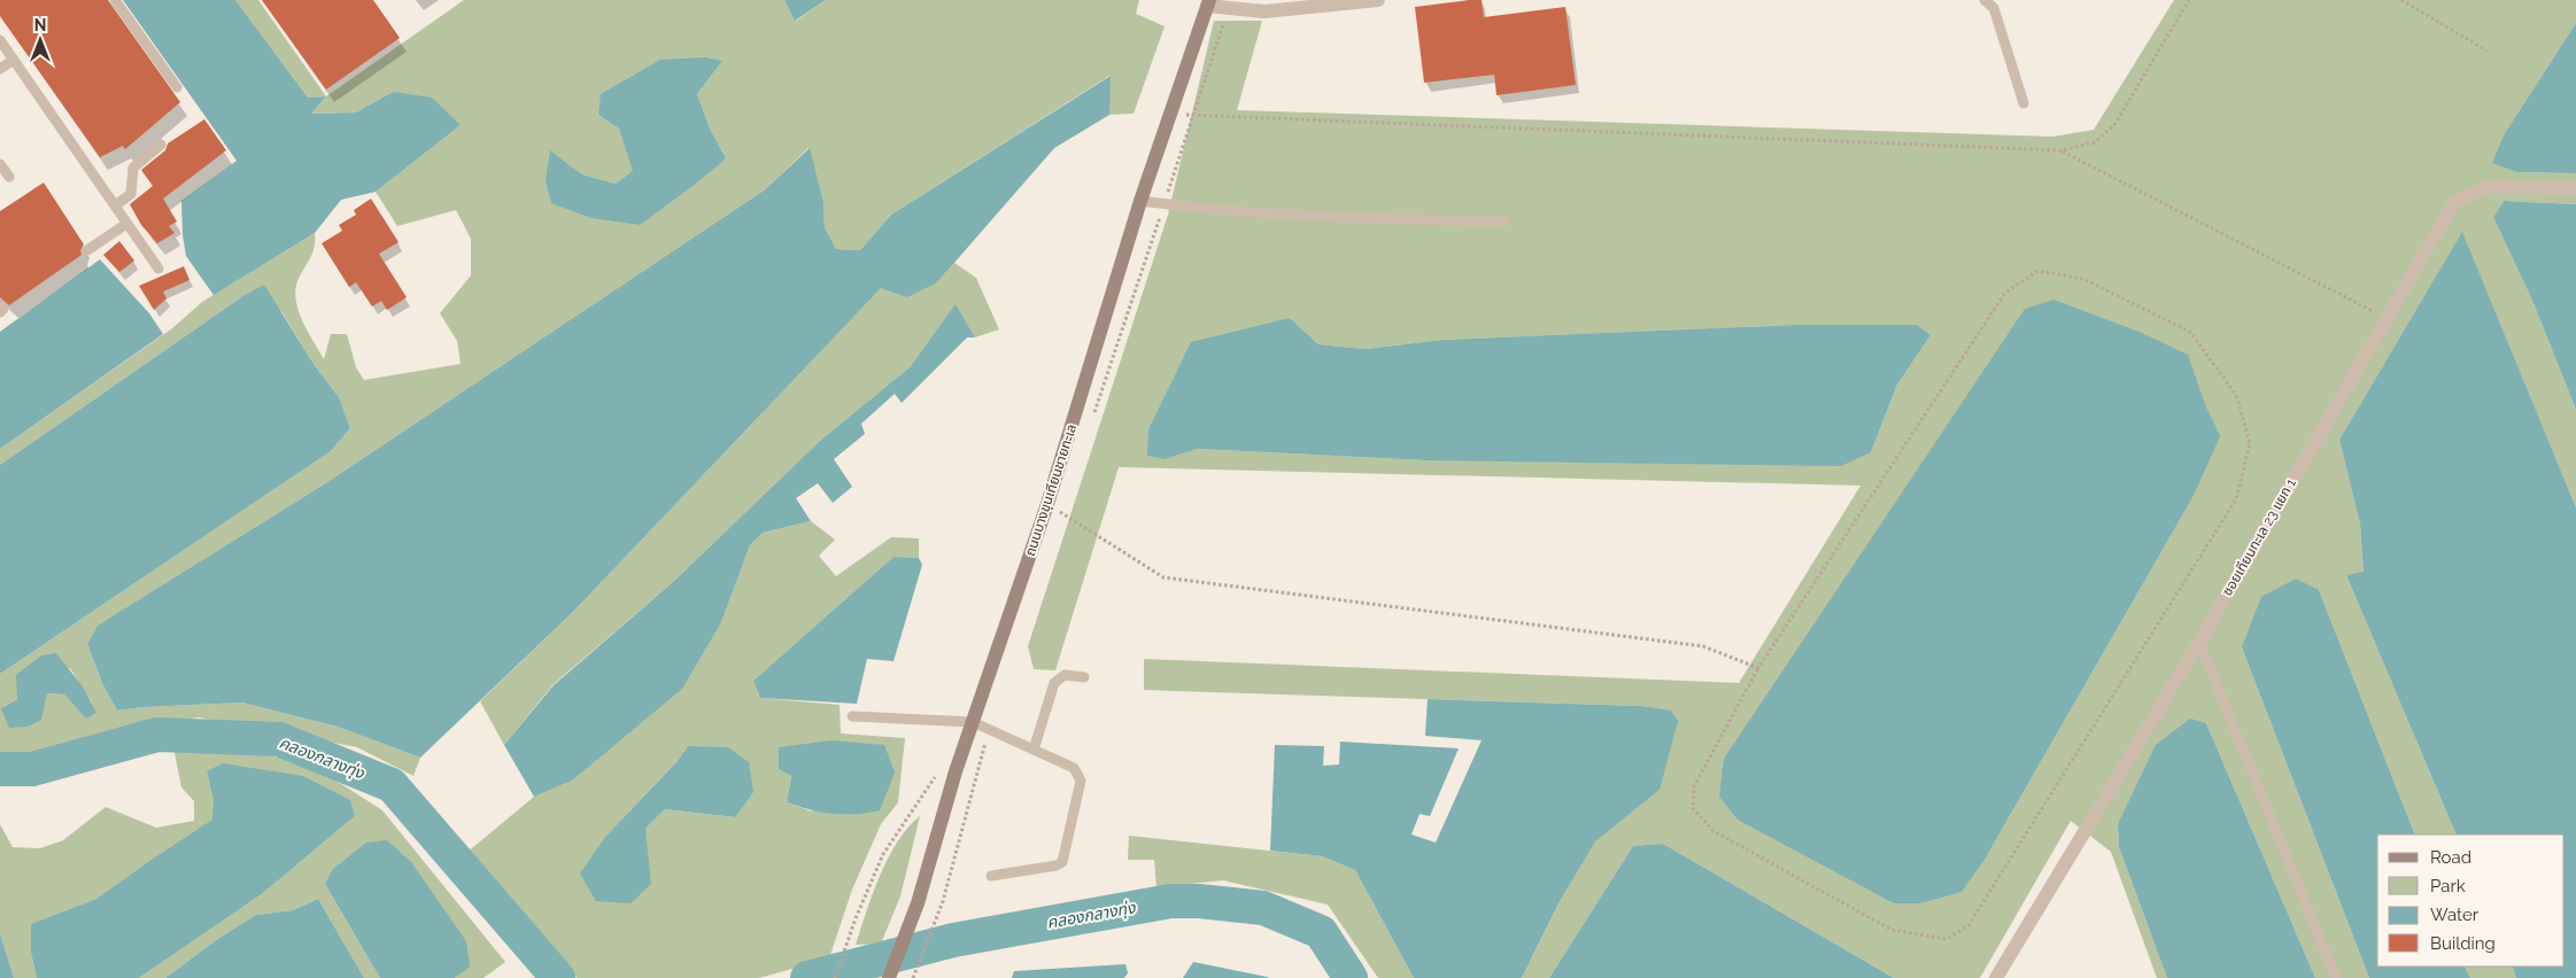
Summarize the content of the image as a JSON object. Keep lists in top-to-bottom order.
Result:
{
  "streets": {
    "main road": ["ถนนบางขุนเทียนชายทะเล"],
    "street": ["ซอยเทียนทะเล 23 แยก 1"]
  },
  "water": ["คลองกลางทุ่ง"],
  "legend": [
    "Road",
    "Park",
    "Water",
    "Building"
  ],
  "north": "top"
}
